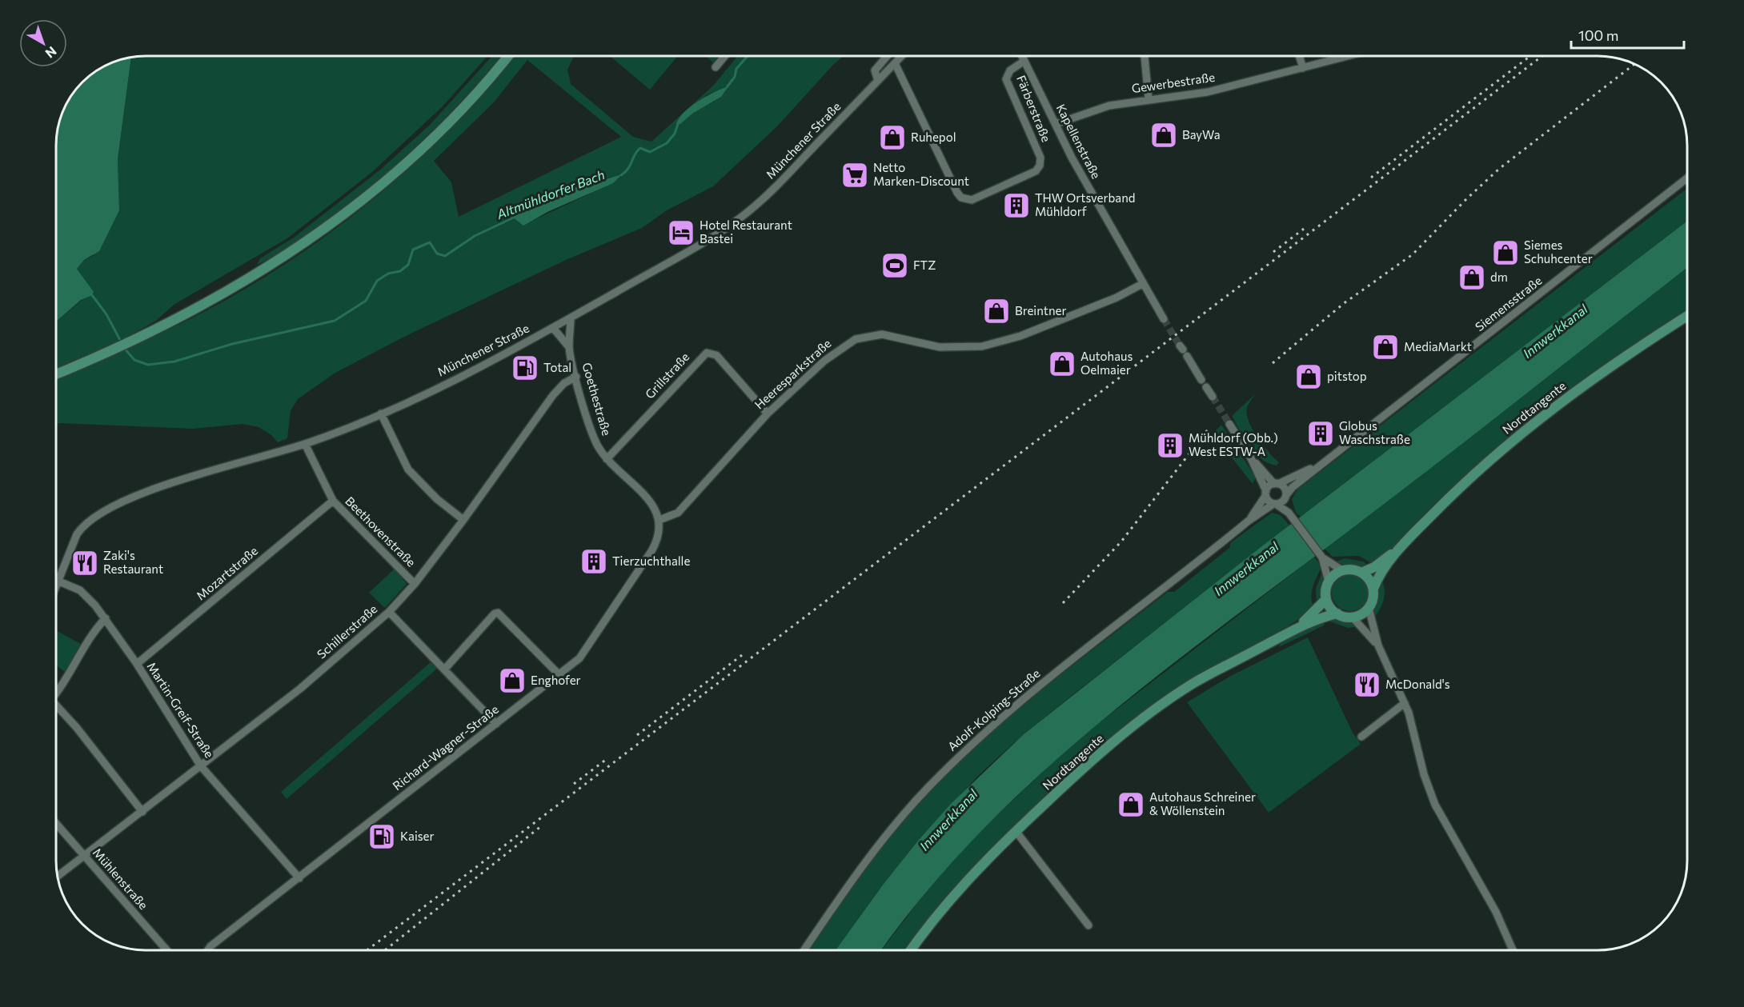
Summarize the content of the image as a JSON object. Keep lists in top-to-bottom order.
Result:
{
  "streets": {
    "main road": ["Nordtangente"],
    "street": [
      "Gewerbestraße",
      "Färberstraße",
      "Münchener Straße",
      "Kapellenstraße",
      "Siemensstraße",
      "Heeresparkstraße",
      "Grillstraße",
      "Goethestraße",
      "Beethovenstraße",
      "Mozartstraße",
      "Schillerstraße",
      "Martin-Greif-Straße",
      "Adolf-Kolping-Straße",
      "Richard-Wagner-Straße",
      "Mühlenstraße"
    ]
  },
  "crossings": [
    ["Gewerbestraße", "Kapellenstraße"],
    ["Färberstraße", "Münchener Straße"],
    ["Färberstraße", "Kapellenstraße"],
    ["Münchener Straße", "Goethestraße"],
    ["Münchener Straße", "Beethovenstraße"],
    ["Münchener Straße", "Martin-Greif-Straße"],
    ["Kapellenstraße", "Heeresparkstraße"],
    ["Siemensstraße", "Adolf-Kolping-Straße"],
    ["Heeresparkstraße", "Grillstraße"],
    ["Heeresparkstraße", "Goethestraße"],
    ["Heeresparkstraße", "Richard-Wagner-Straße"],
    ["Grillstraße", "Goethestraße"],
    ["Goethestraße", "Schillerstraße"],
    ["Goethestraße", "Richard-Wagner-Straße"],
    ["Beethovenstraße", "Mozartstraße"],
    ["Beethovenstraße", "Schillerstraße"],
    ["Mozartstraße", "Martin-Greif-Straße"],
    ["Schillerstraße", "Martin-Greif-Straße"],
    ["Schillerstraße", "Mühlenstraße"],
    ["Martin-Greif-Straße", "Richard-Wagner-Straße"]
  ],
  "water": ["Altmühldorfer Bach", "Innwerkkanal"],
  "places": {
    "shop": [
      "BayWa",
      "Ruhepol",
      "Siemes Schuhcenter",
      "dm",
      "Breintner",
      "MediaMarkt",
      "Autohaus Oelmaier",
      "pitstop",
      "Enghofer",
      "Autohaus Schreiner & Wöllenstein"
    ],
    "supermarket": ["Netto Marken-Discount"],
    "building": [
      "THW Ortsverband Mühldorf",
      "Globus Waschstraße",
      "Mühldorf (Obb.) West ESTW-A",
      "Tierzuchthalle"
    ],
    "hotel": ["Hotel Restaurant Bastei"],
    "sports": ["FTZ"],
    "fuel station": ["Total", "Kaiser"],
    "restaurant": ["Zaki's Restaurant", "McDonald's"]
  },
  "scale_bar": "100 m",
  "north": "bottom right"
}
